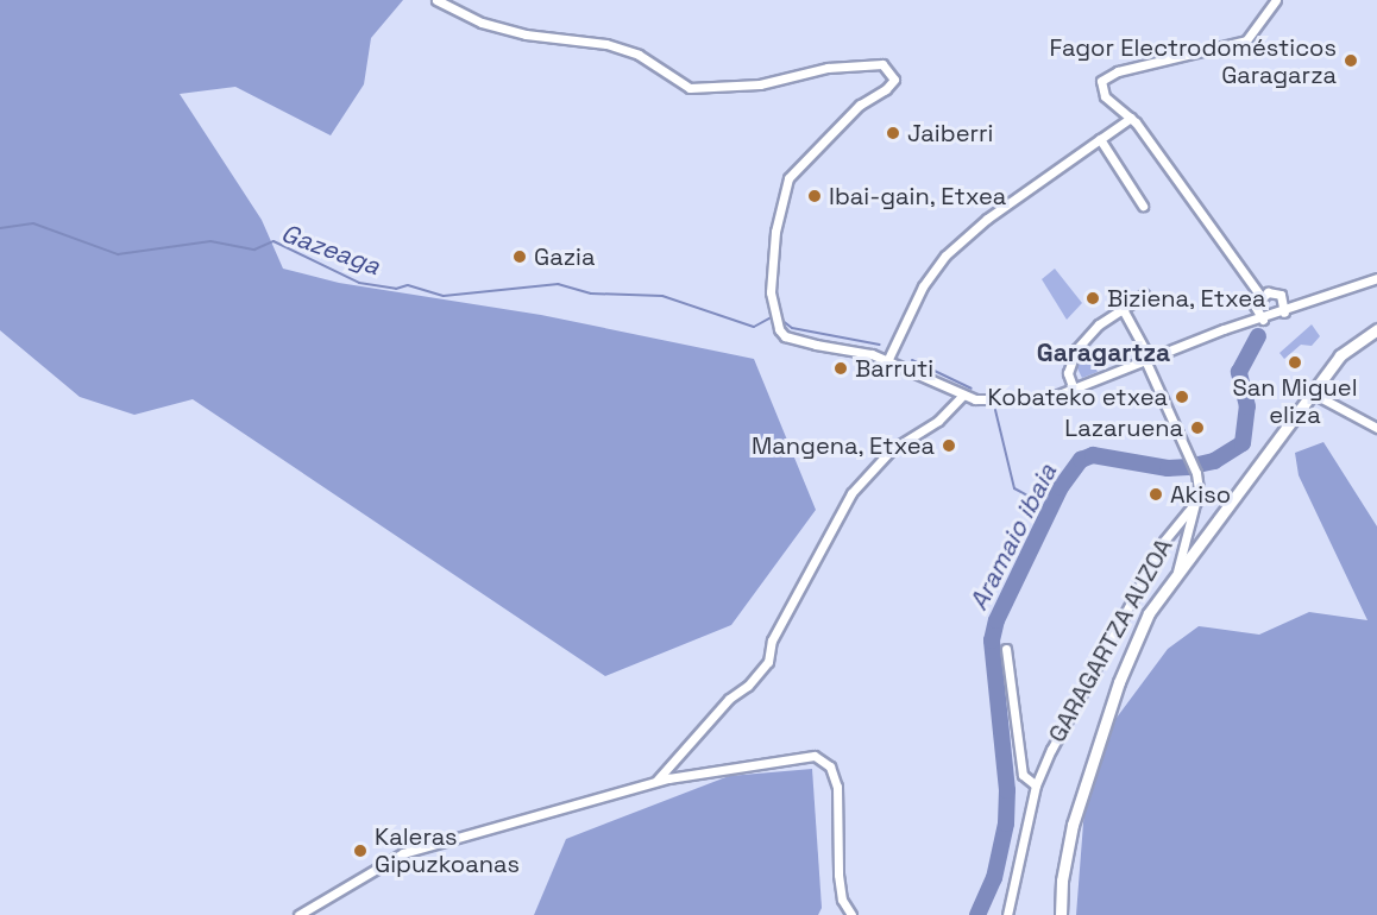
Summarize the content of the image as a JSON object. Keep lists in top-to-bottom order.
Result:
{
  "streets": {
    "street": ["GARAGARTZA AUZOA"]
  },
  "districts": ["Garagartza"],
  "water": ["Gazeaga", "Aramaio ibaia"],
  "places": [
    "Fagor Electrodomésticos Garagarza",
    "Jaiberri",
    "Ibai-gain, Etxea",
    "Gazia",
    "Biziena, Etxea",
    "San Miguel eliza",
    "Barruti",
    "Kobateko etxea",
    "Lazaruena",
    "Mangena, Etxea",
    "Akiso",
    "Kaleras Gipuzkoanas"
  ]
}
